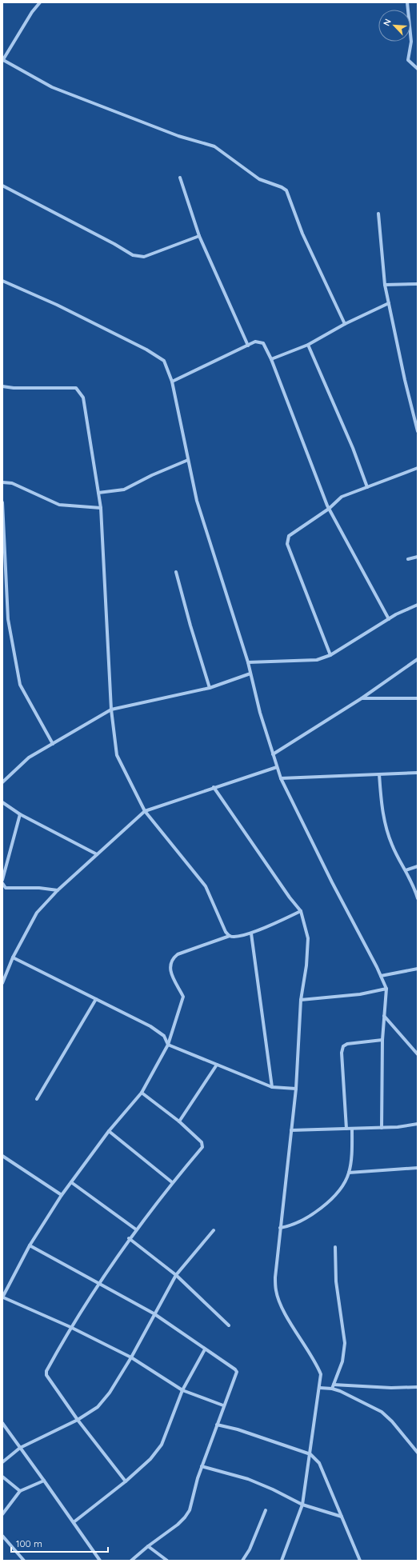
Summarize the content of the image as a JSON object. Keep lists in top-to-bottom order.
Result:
{
  "scale_bar": "100 m",
  "north": "top left"
}
